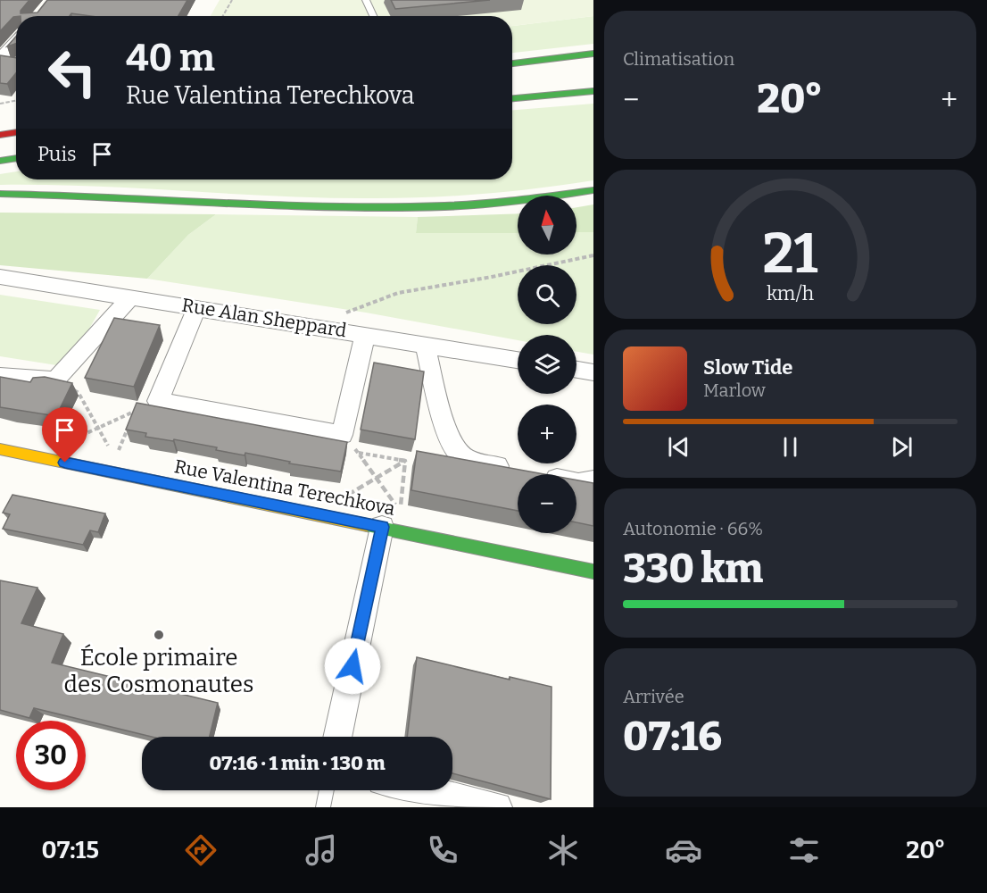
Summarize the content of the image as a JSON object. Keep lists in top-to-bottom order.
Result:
{
  "streets": {
    "main road": ["Rue Valentina Terechkova"],
    "street": ["Rue Alan Sheppard"]
  },
  "places": ["École primaire des Cosmonautes"],
  "north": "top",
  "page": {
    "tile": [
      "Climatisation",
      ["Autonomie · 66%", "330 km"],
      ["Arrivée", "07:16"]
    ],
    "turn": ["40 m", "Rue Valentina Terechkova"],
    "heat": ["−", "20°", "+"],
    "then": "Puis",
    "map_buttons": ["+", "−"],
    "song": ["Slow Tide", "Marlow"],
    "limit": "30",
    "trip": "07:16 · 1 min · 130 m",
    "tabs": ["07:15", "20°"],
    "gauge": ["21", "km/h"]
  }
}
